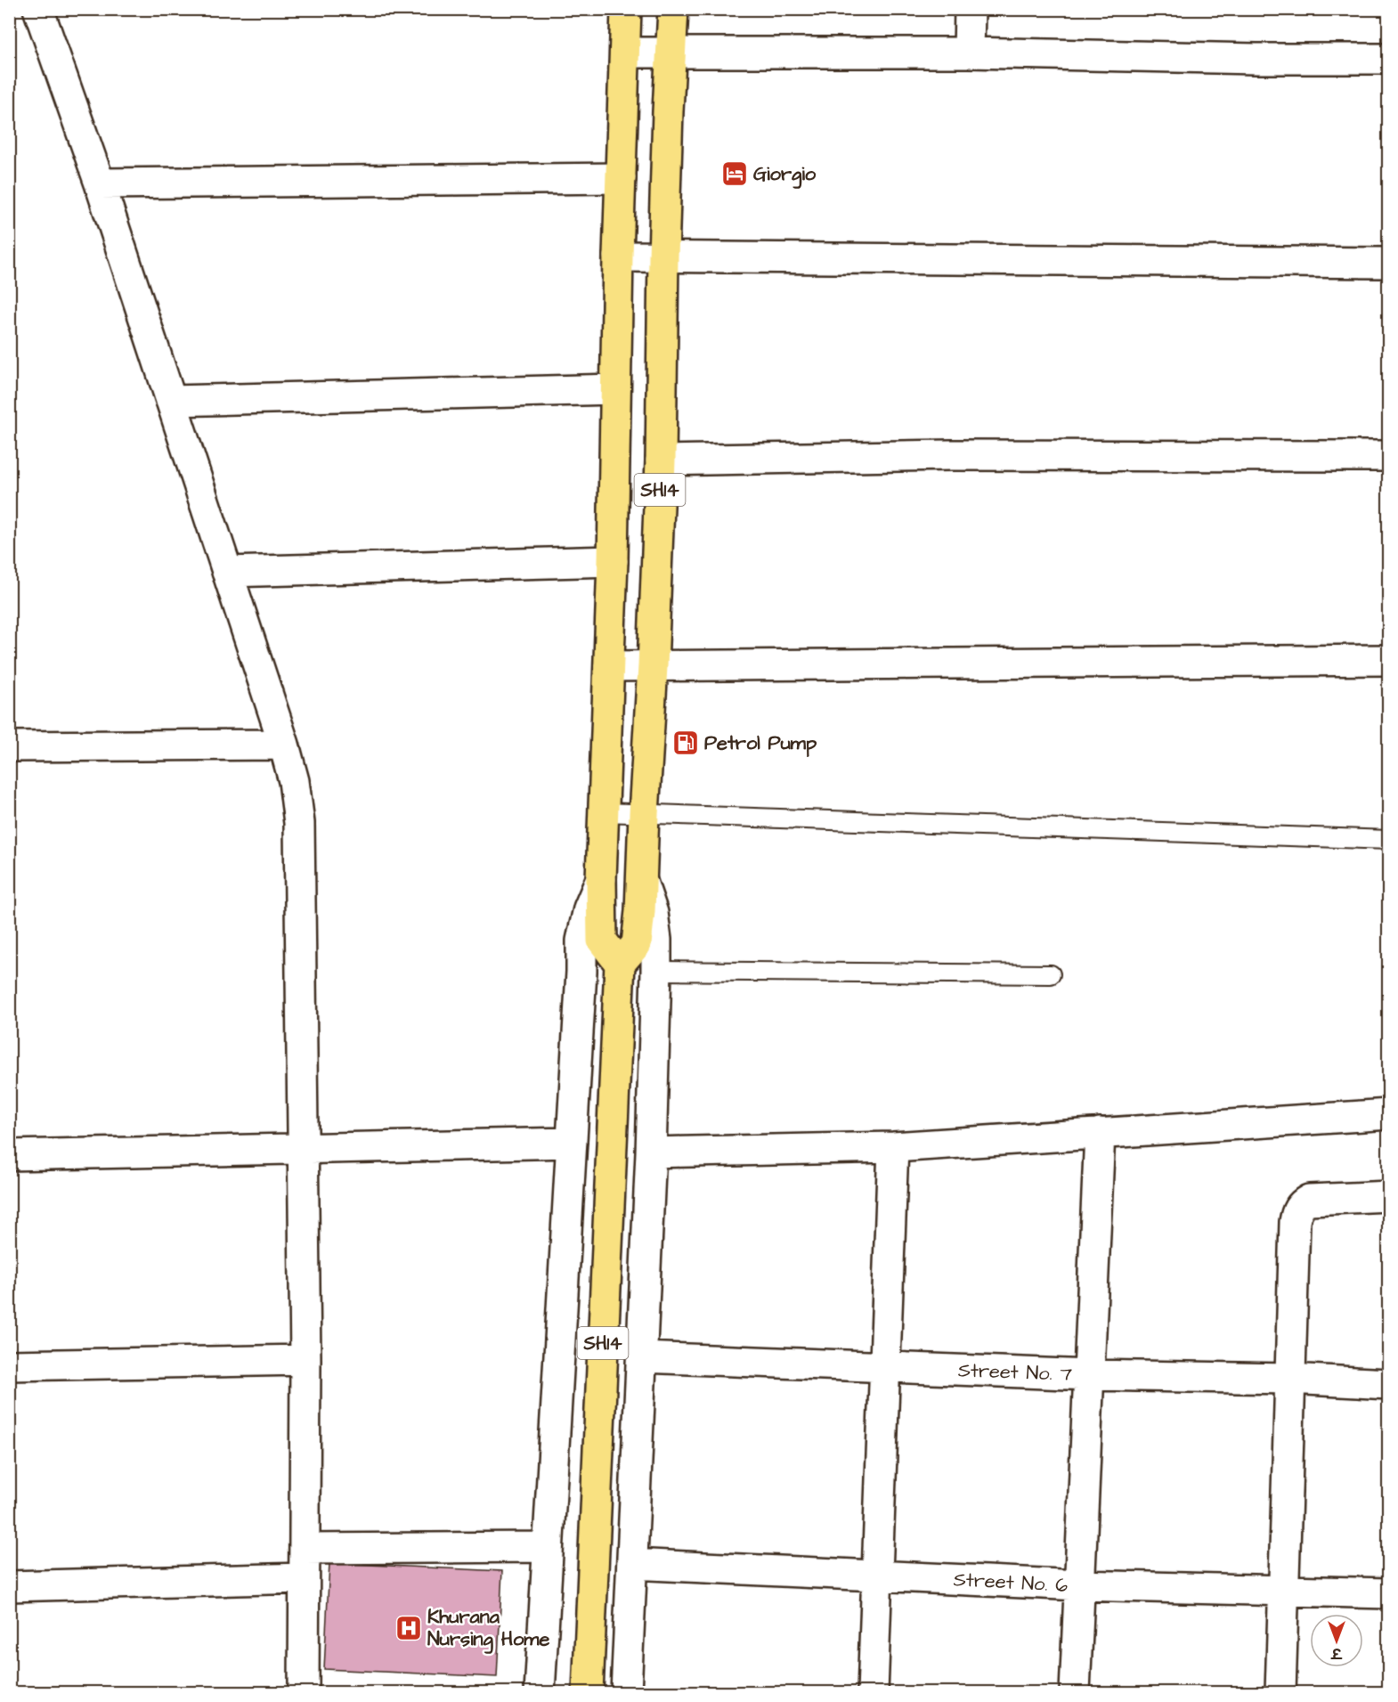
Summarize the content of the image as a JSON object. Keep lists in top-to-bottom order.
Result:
{
  "streets": {
    "main road": ["SH14"],
    "street": ["Street No. 7", "Street No. 6"]
  },
  "places": {
    "hotel": ["Giorgio"],
    "fuel station": ["Petrol Pump"],
    "hospital": ["Khurana Nursing Home"]
  },
  "north": "bottom"
}
